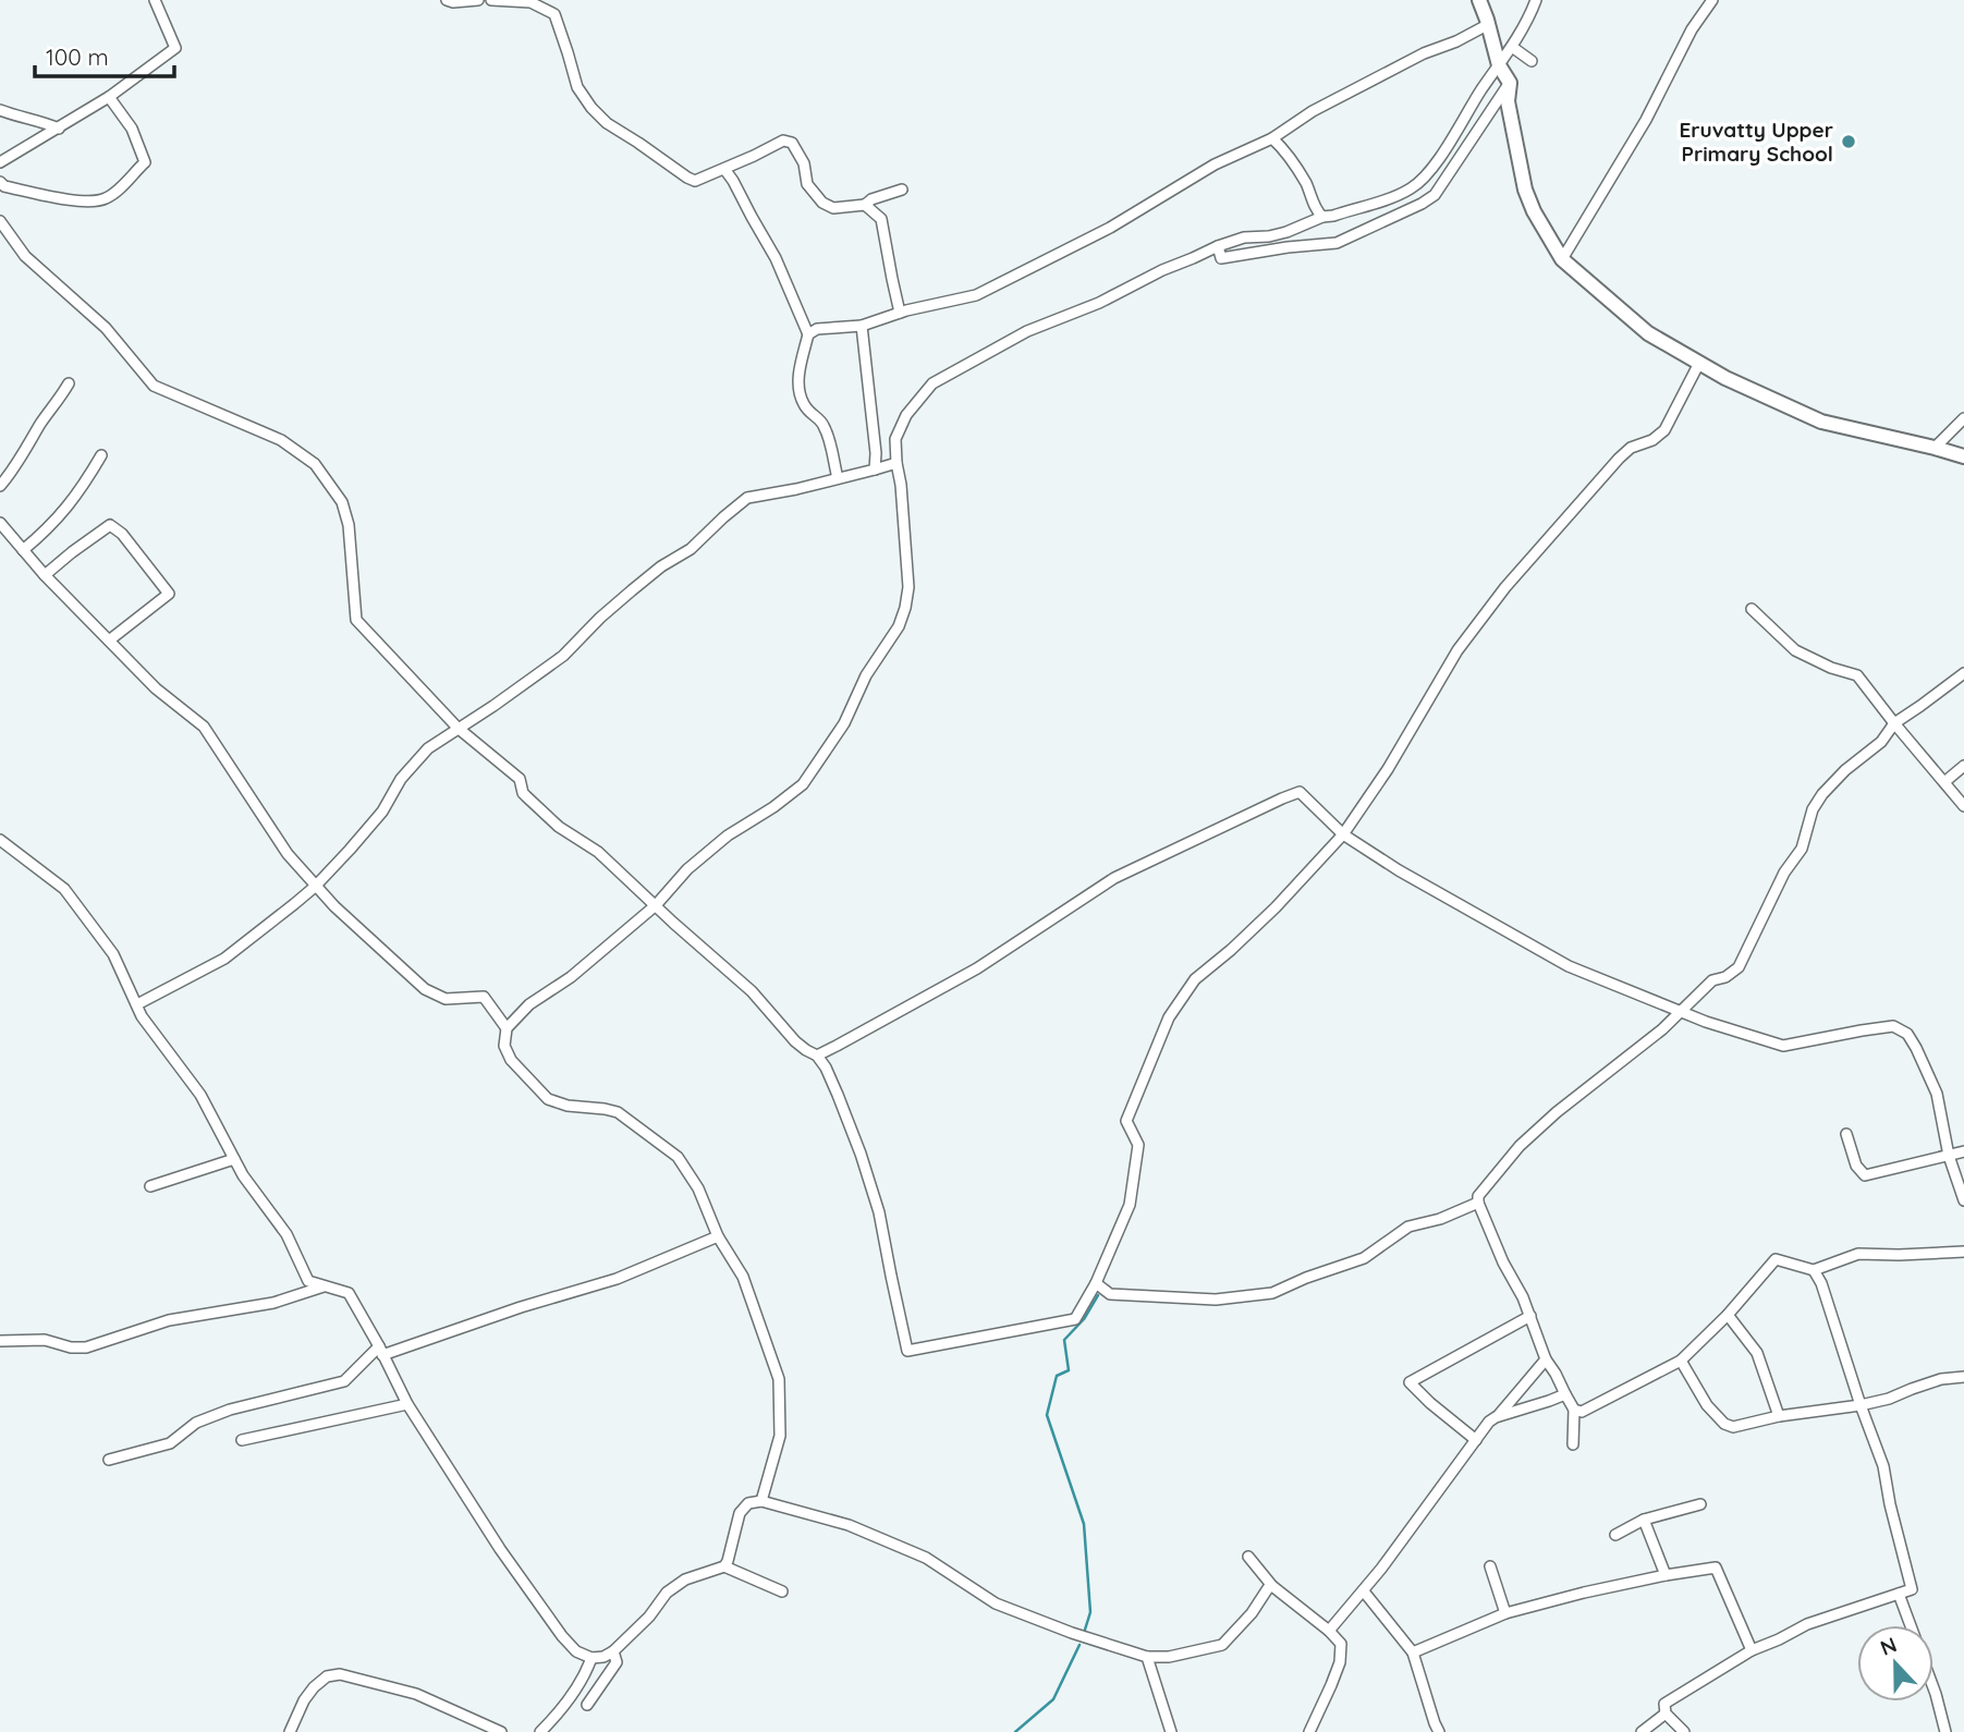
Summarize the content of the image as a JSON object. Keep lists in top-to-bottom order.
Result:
{
  "places": ["Eruvatty Upper Primary School"],
  "scale_bar": "100 m",
  "north": "top"
}
